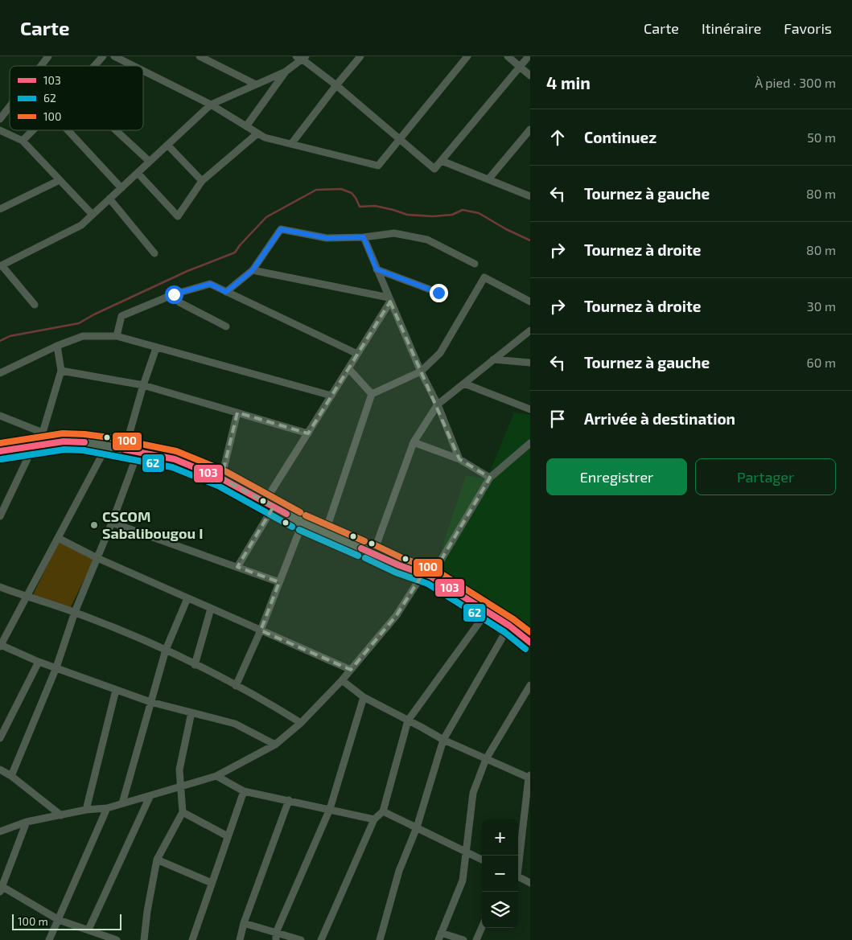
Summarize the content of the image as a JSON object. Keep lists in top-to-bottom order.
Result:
{
  "places": ["CSCOM Sabalibougou I"],
  "lines": ["transit line 100", "transit line 103", "transit line 62"],
  "legend": ["103", "62", "100"],
  "scale_bar": "100 m",
  "page": {
    "header": "Carte",
    "nav": ["Carte", "Itinéraire", "Favoris"],
    "heading": ["4 min", "À pied · 300 m"],
    "list": [
      ["Continuez", "50 m"],
      ["Tournez à gauche", "80 m"],
      ["Tournez à droite", "80 m"],
      ["Tournez à droite", "30 m"],
      ["Tournez à gauche", "60 m"],
      "Arrivée à destination"
    ],
    "buttons": ["Enregistrer", "Partager"],
    "map_buttons": ["+", "−"],
    "scale": "100 m"
  }
}
